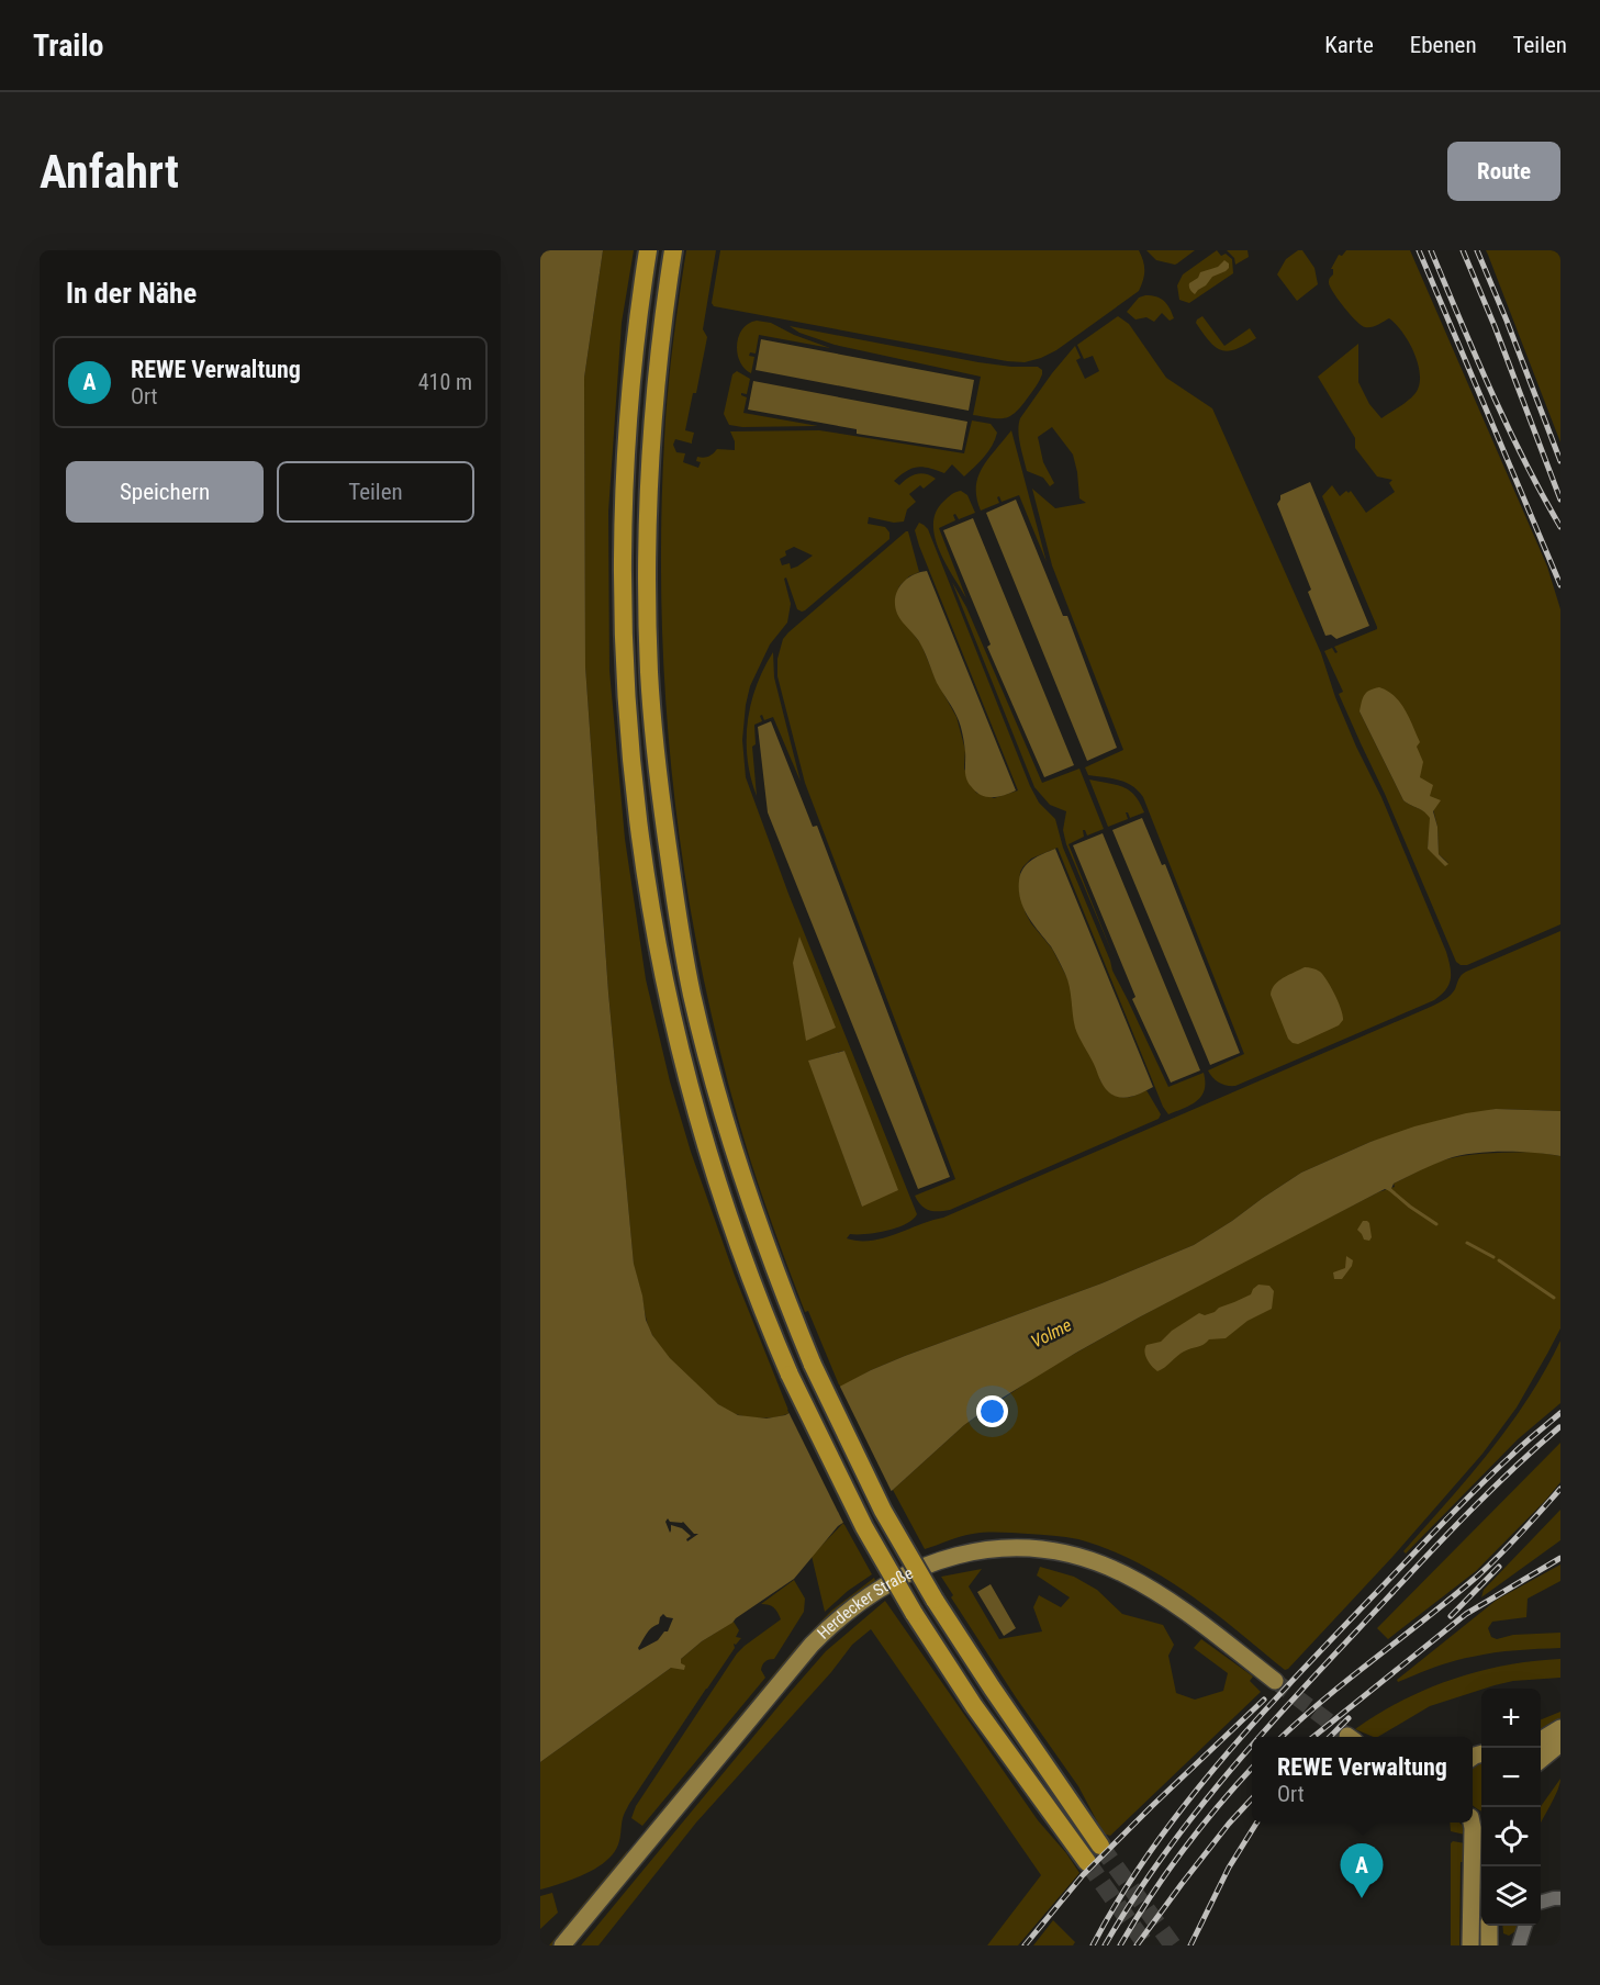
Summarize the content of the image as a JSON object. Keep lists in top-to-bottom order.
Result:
{
  "streets": {
    "main road": ["Herdecker Straße"]
  },
  "water": ["Volme"],
  "page": {
    "header": "Trailo",
    "nav": ["Karte", "Ebenen", "Teilen"],
    "buttons": [
      "Route",
      ["Speichern", "Teilen"]
    ],
    "title": "Anfahrt",
    "heading": "In der Nähe",
    "list": [
      {
        "mark": "A",
        "name": "REWE Verwaltung",
        "note": "Ort",
        "value": "410 m"
      }
    ],
    "map_buttons": ["+", "−"],
    "popup": ["REWE Verwaltung", "Ort"],
    "pins": "A"
  }
}
